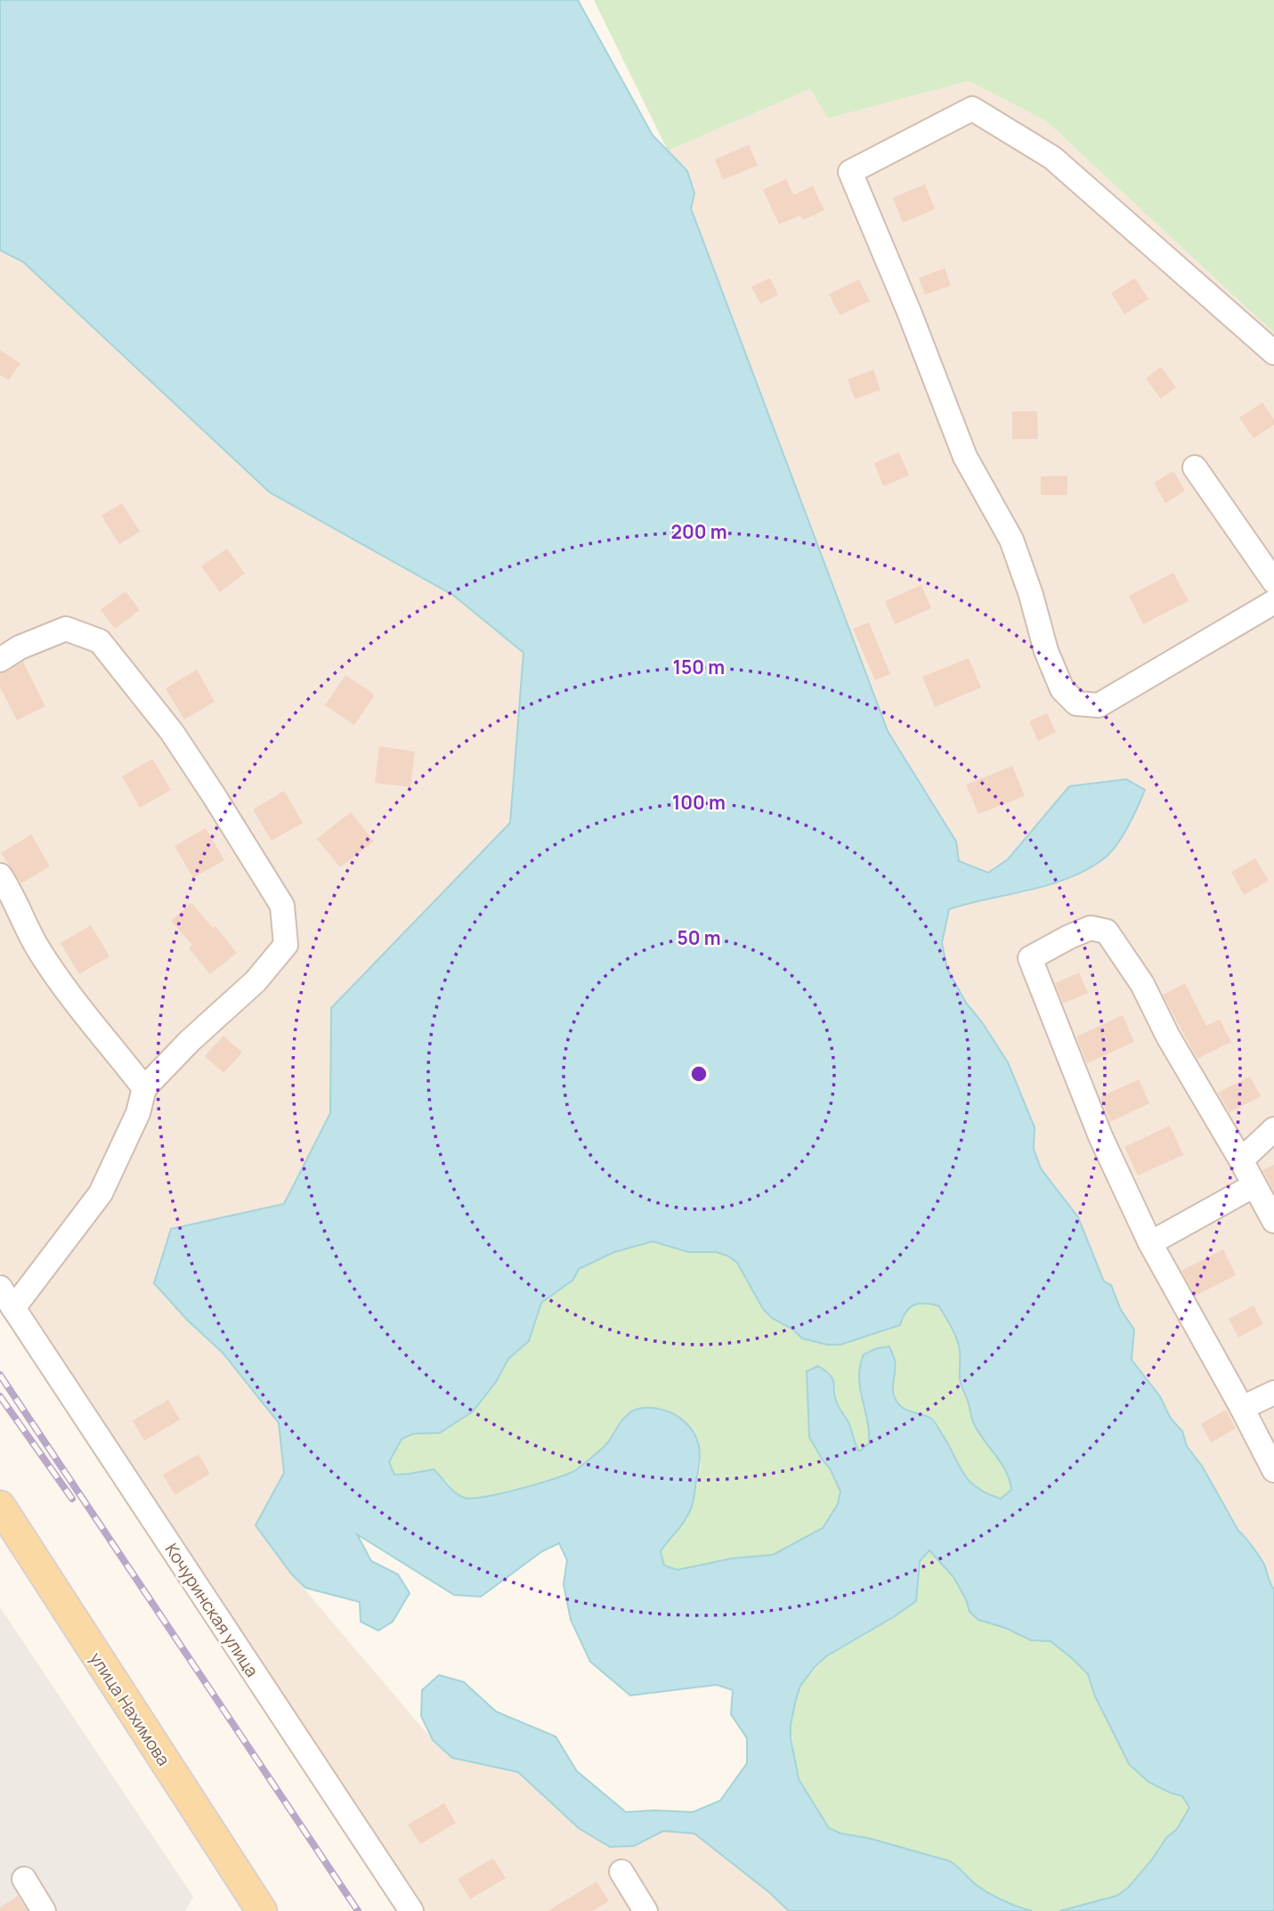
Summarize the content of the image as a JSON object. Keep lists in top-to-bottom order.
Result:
{
  "streets": {
    "main road": ["улица Нахимова"],
    "street": ["Кочуринская улица"]
  },
  "rings": [
    "200 m",
    "150 m",
    "100 m",
    "50 m"
  ]
}
